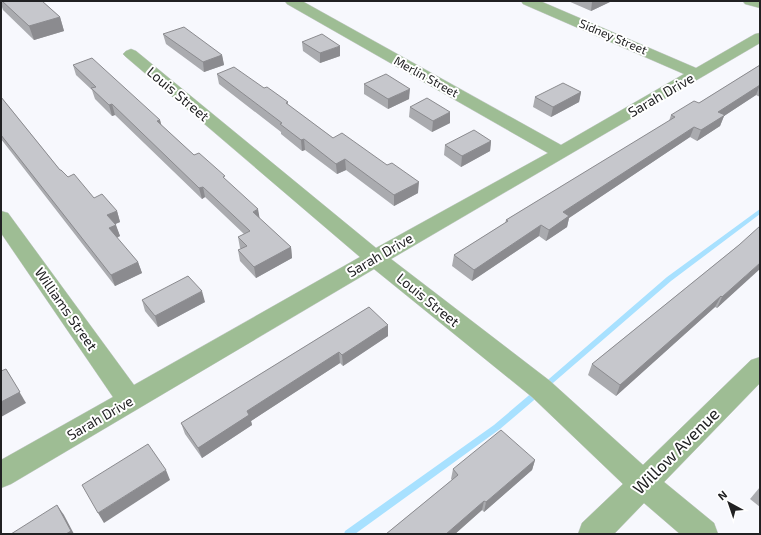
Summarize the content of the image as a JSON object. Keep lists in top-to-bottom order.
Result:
{
  "streets": {
    "street": [
      "Sidney Street",
      "Merlin Street",
      "Louis Street",
      "Sarah Drive",
      "Williams Street",
      "Willow Avenue"
    ]
  },
  "crossings": [
    ["Sidney Street", "Sarah Drive"],
    ["Merlin Street", "Sarah Drive"],
    ["Louis Street", "Sarah Drive"],
    ["Louis Street", "Willow Avenue"],
    ["Sarah Drive", "Williams Street"]
  ],
  "north": "top left"
}
